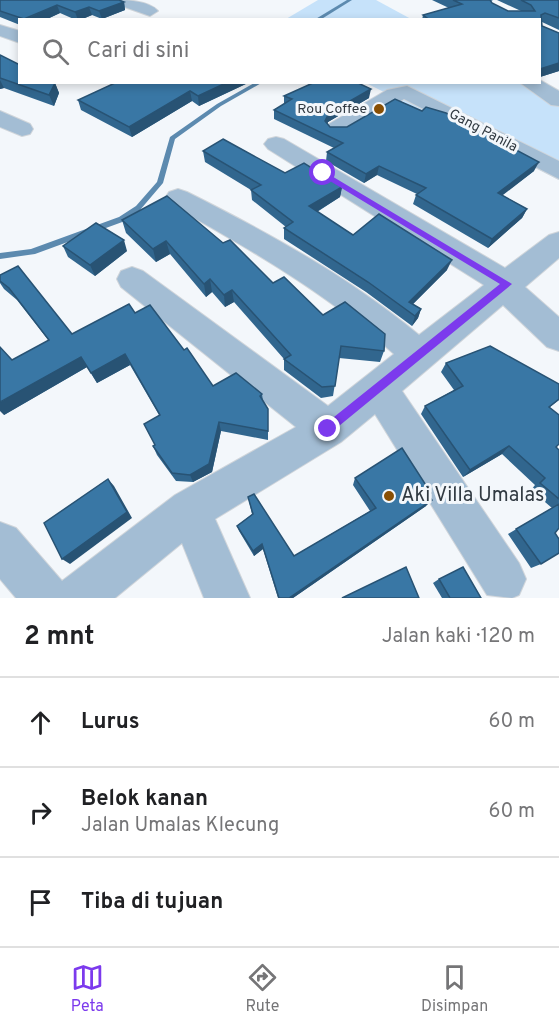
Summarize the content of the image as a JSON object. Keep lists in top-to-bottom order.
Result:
{
  "streets": {
    "street": ["Gang Panila"]
  },
  "places": ["Rou Coffee", "Aki Villa Umalas"],
  "page": {
    "search": "Cari di sini",
    "heading": ["2 mnt", "Jalan kaki · 120 m"],
    "list": [
      ["Lurus", "60 m"],
      ["Belok kanan", "Jalan Umalas Klecung", "60 m"],
      "Tiba di tujuan"
    ],
    "nav": ["Peta", "Rute", "Disimpan"]
  }
}
